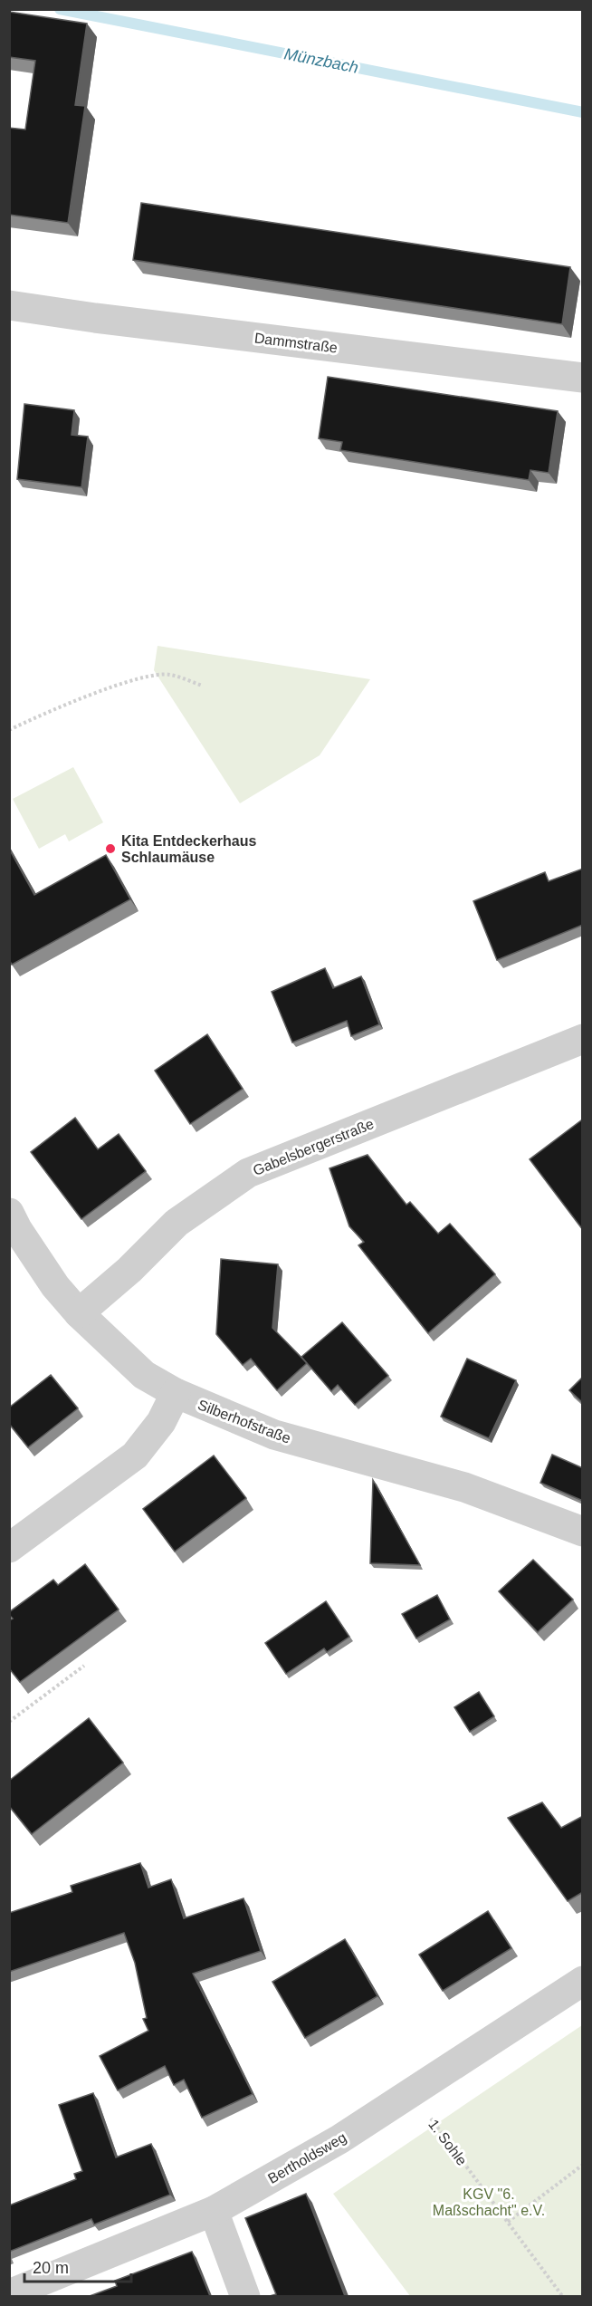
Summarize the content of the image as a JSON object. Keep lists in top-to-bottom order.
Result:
{
  "streets": {
    "street": [
      "Dammstraße",
      "Gabelsbergerstraße",
      "Silberhofstraße",
      "Bertholdsweg"
    ],
    "path": ["1. Sohle"]
  },
  "crossings": [
    ["Gabelsbergerstraße", "Silberhofstraße"],
    ["1. Sohle", "Bertholdsweg"]
  ],
  "water": ["Münzbach"],
  "parks": ["KGV \"6. Maßschacht\" e.V."],
  "places": ["Kita Entdeckerhaus Schlaumäuse"],
  "scale_bar": "20 m"
}
